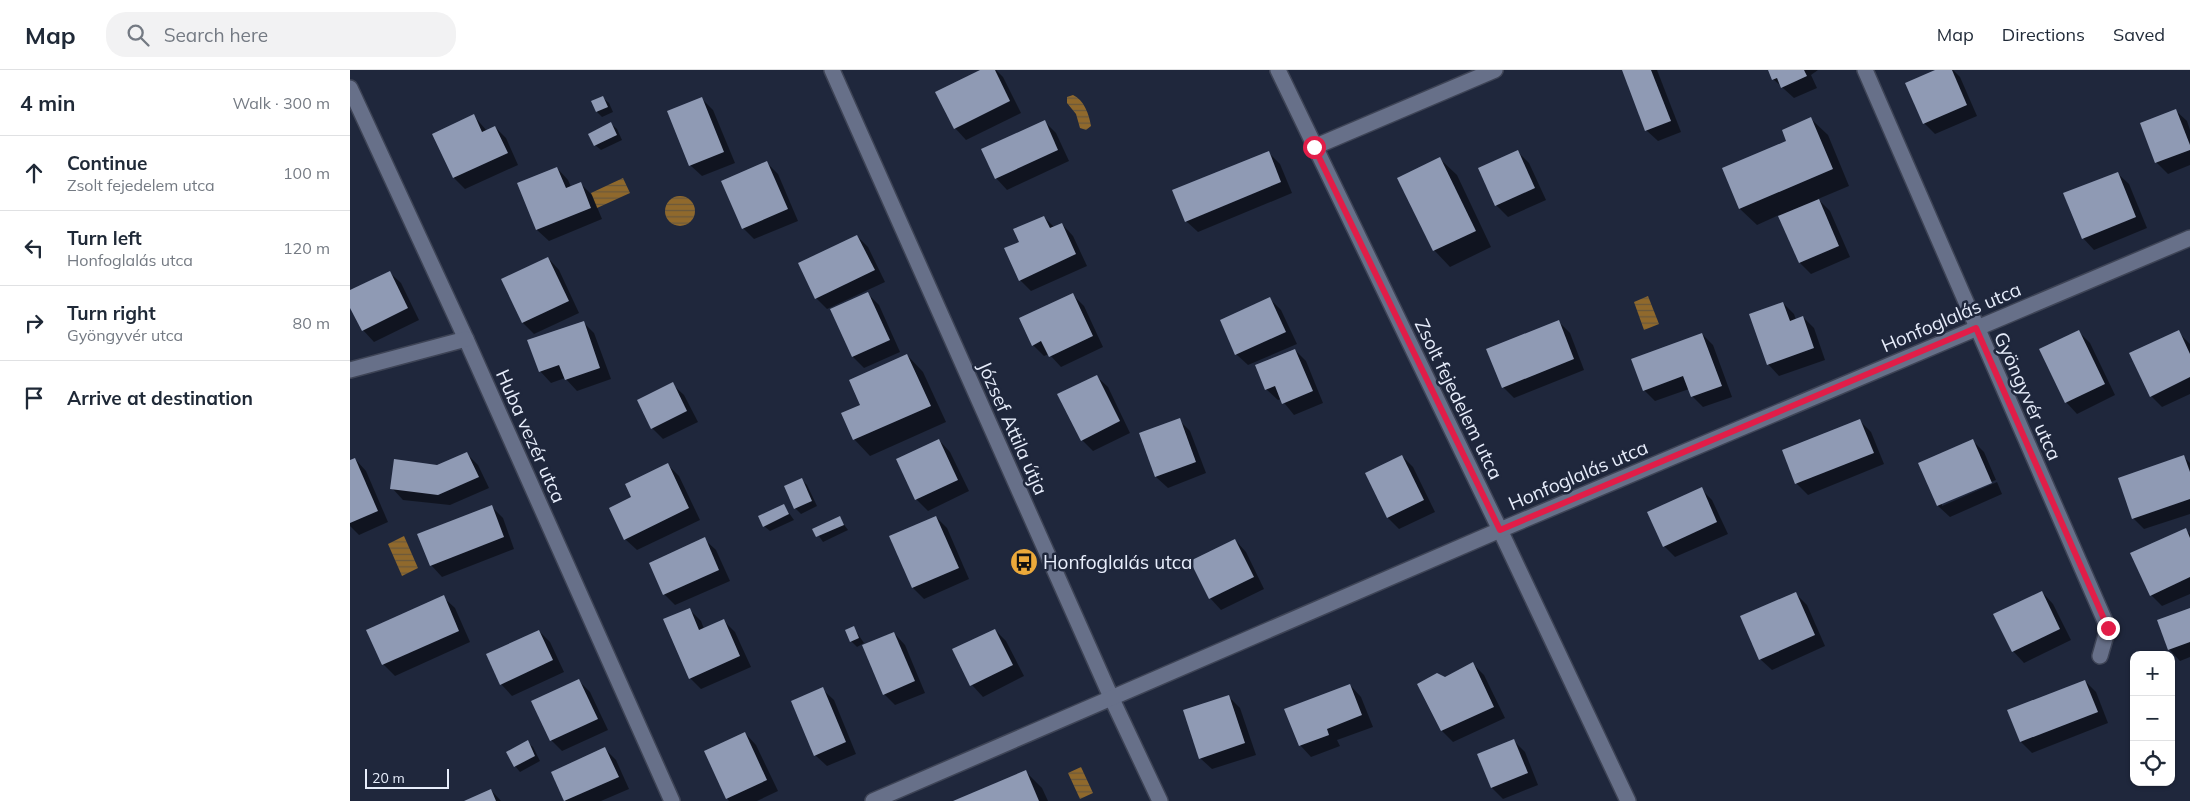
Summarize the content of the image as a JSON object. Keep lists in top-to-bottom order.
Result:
{
  "streets": {
    "street": [
      "Honfoglalás utca",
      "Gyöngyvér utca",
      "Zsolt fejedelem utca",
      "József Attila útja",
      "Huba vezér utca"
    ]
  },
  "crossings": [
    ["Honfoglalás utca", "Gyöngyvér utca"],
    ["Honfoglalás utca", "Zsolt fejedelem utca"],
    ["Honfoglalás utca", "József Attila útja"]
  ],
  "places": {
    "bus stop": ["Honfoglalás utca"]
  },
  "scale_bar": "20 m",
  "page": {
    "header": "Map",
    "search": "Search here",
    "nav": ["Map", "Directions", "Saved"],
    "heading": ["4 min", "Walk · 300 m"],
    "list": [
      ["Continue", "Zsolt fejedelem utca", "100 m"],
      ["Turn left", "Honfoglalás utca", "120 m"],
      ["Turn right", "Gyöngyvér utca", "80 m"],
      "Arrive at destination"
    ],
    "map_buttons": ["+", "−"],
    "scale": "20 m"
  }
}
